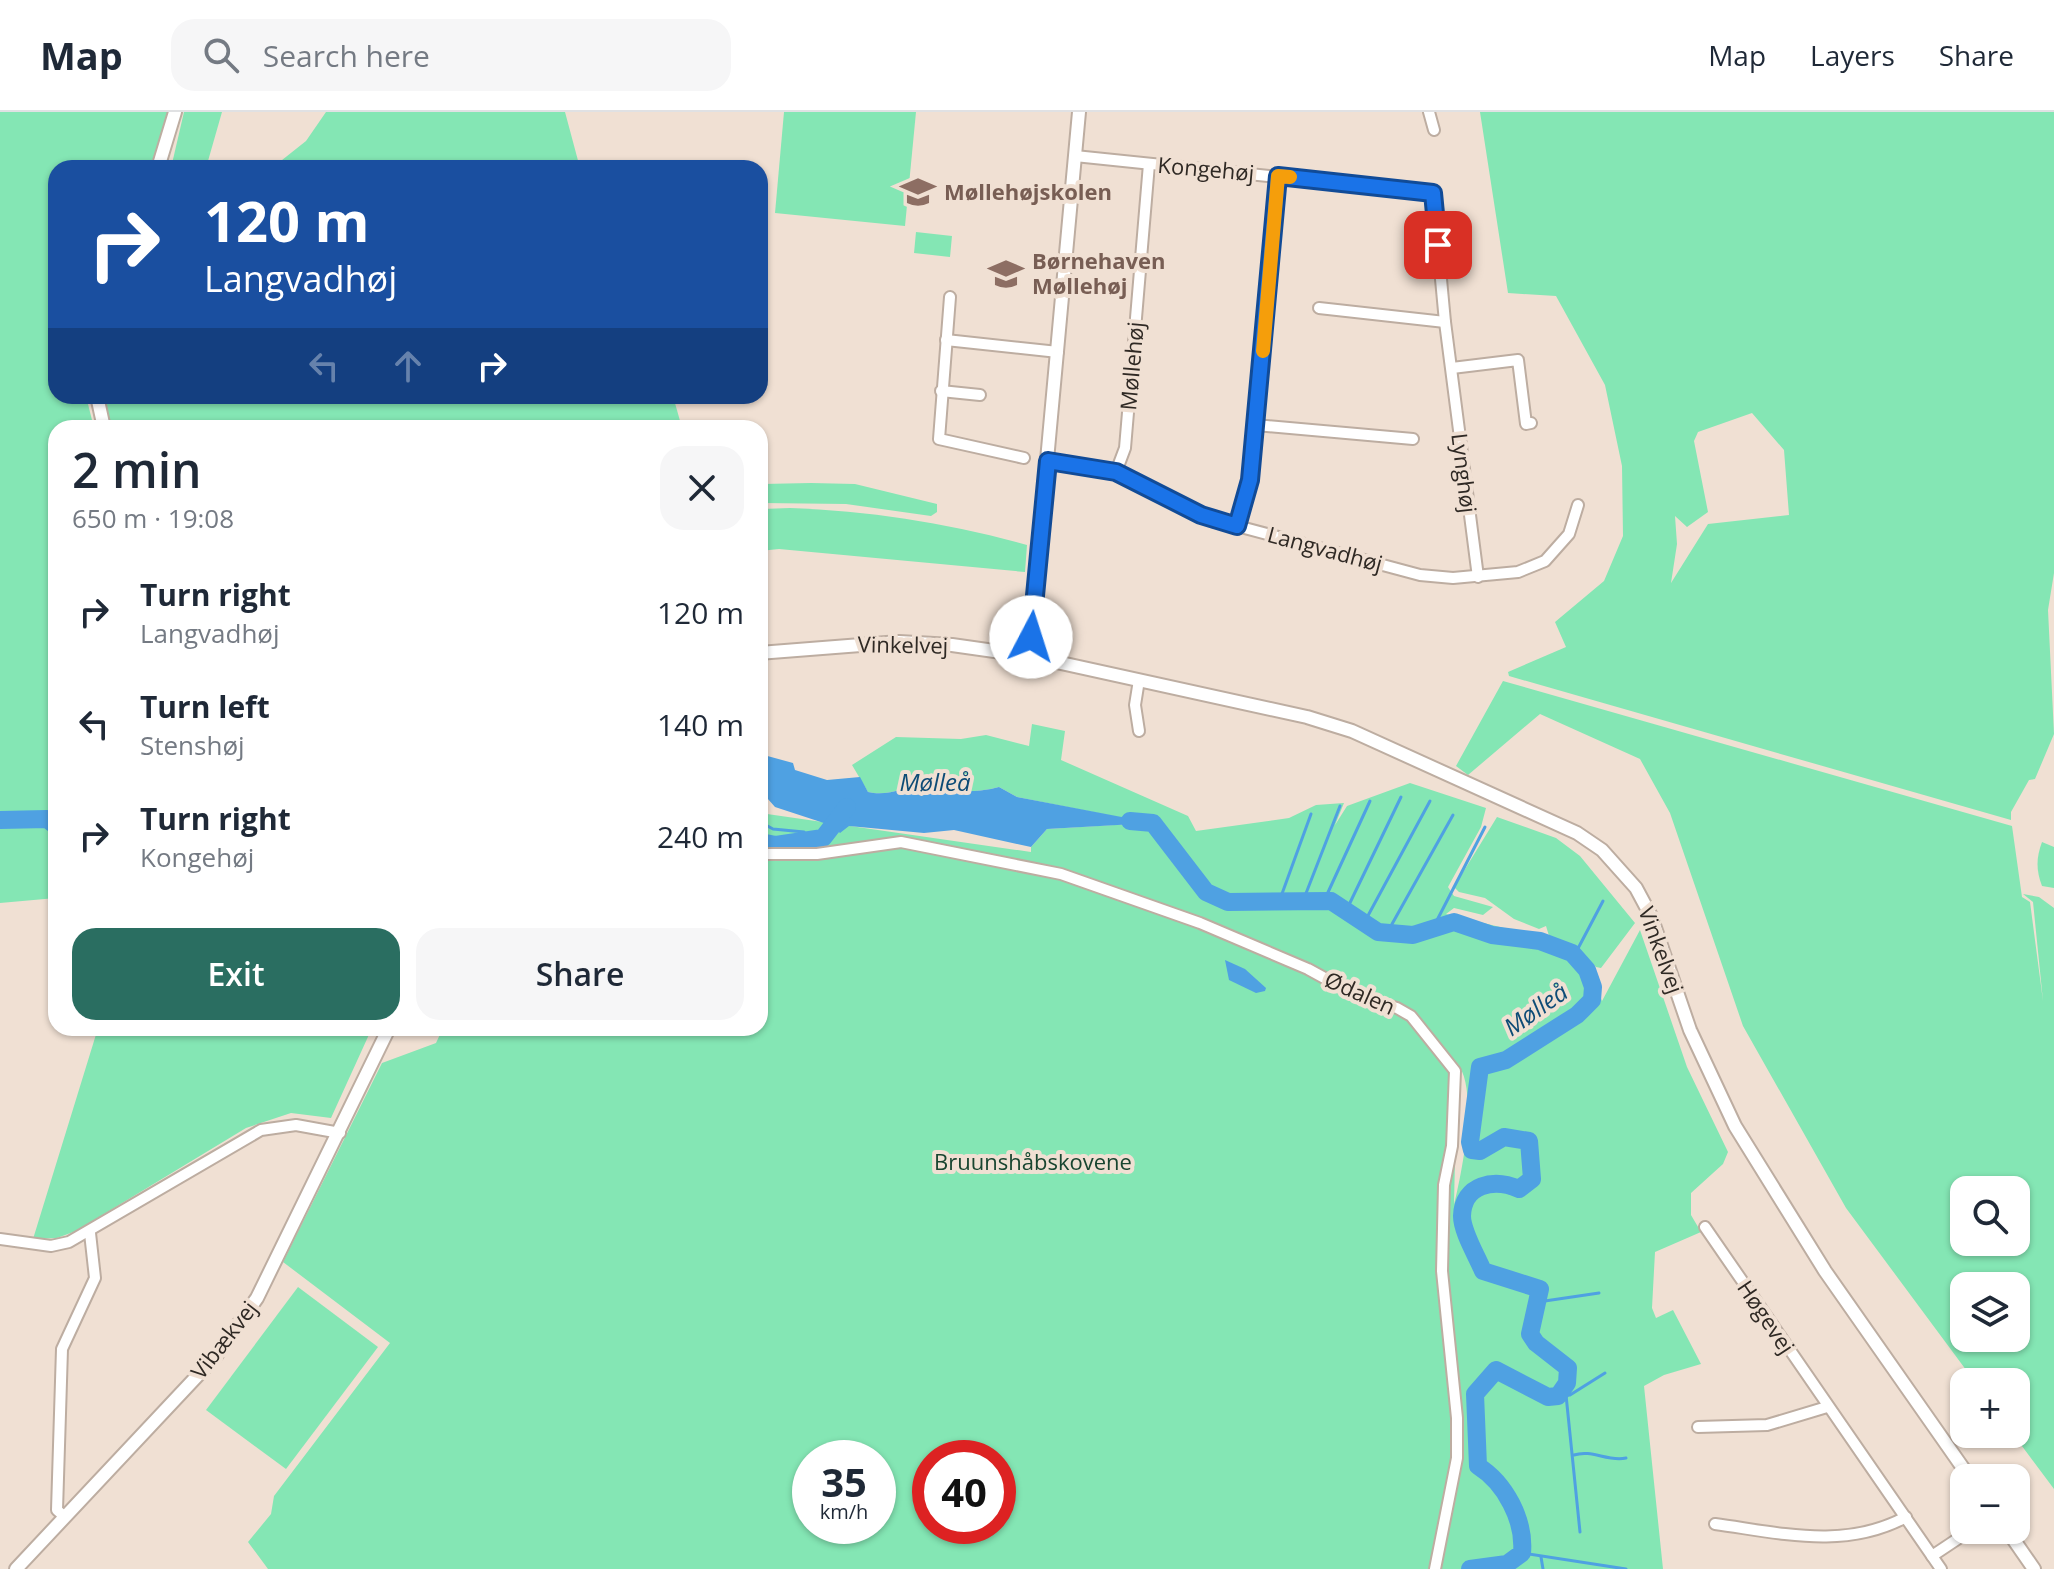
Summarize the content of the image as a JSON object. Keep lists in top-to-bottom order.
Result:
{
  "streets": {
    "street": [
      "Kongehøj",
      "Møllehøj",
      "Lynghøj",
      "Langvadhøj",
      "Vinkelvej",
      "Ødalen",
      "Høgevej",
      "Vibækvej"
    ]
  },
  "crossings": [
    ["Kongehøj", "Møllehøj"],
    ["Kongehøj", "Lynghøj"],
    ["Møllehøj", "Langvadhøj"],
    ["Lynghøj", "Langvadhøj"]
  ],
  "water": ["Mølleå"],
  "parks": ["Bruunshåbskovene"],
  "places": {
    "school or university": ["Møllehøjskolen", "Børnehaven Møllehøj"]
  },
  "page": {
    "header": "Map",
    "search": "Search here",
    "nav": ["Map", "Layers", "Share"],
    "turn": ["120 m", "Langvadhøj"],
    "heading": ["2 min", "650 m · 19:08"],
    "list": [
      {
        "name": "Turn right",
        "note": "Langvadhøj",
        "value": "120 m"
      },
      {
        "name": "Turn left",
        "note": "Stenshøj",
        "value": "140 m"
      },
      {
        "name": "Turn right",
        "note": "Kongehøj",
        "value": "240 m"
      }
    ],
    "buttons": ["Exit", "Share"],
    "map_buttons": ["+", "−"],
    "speed": "35 km/h",
    "limit": "40"
  }
}
